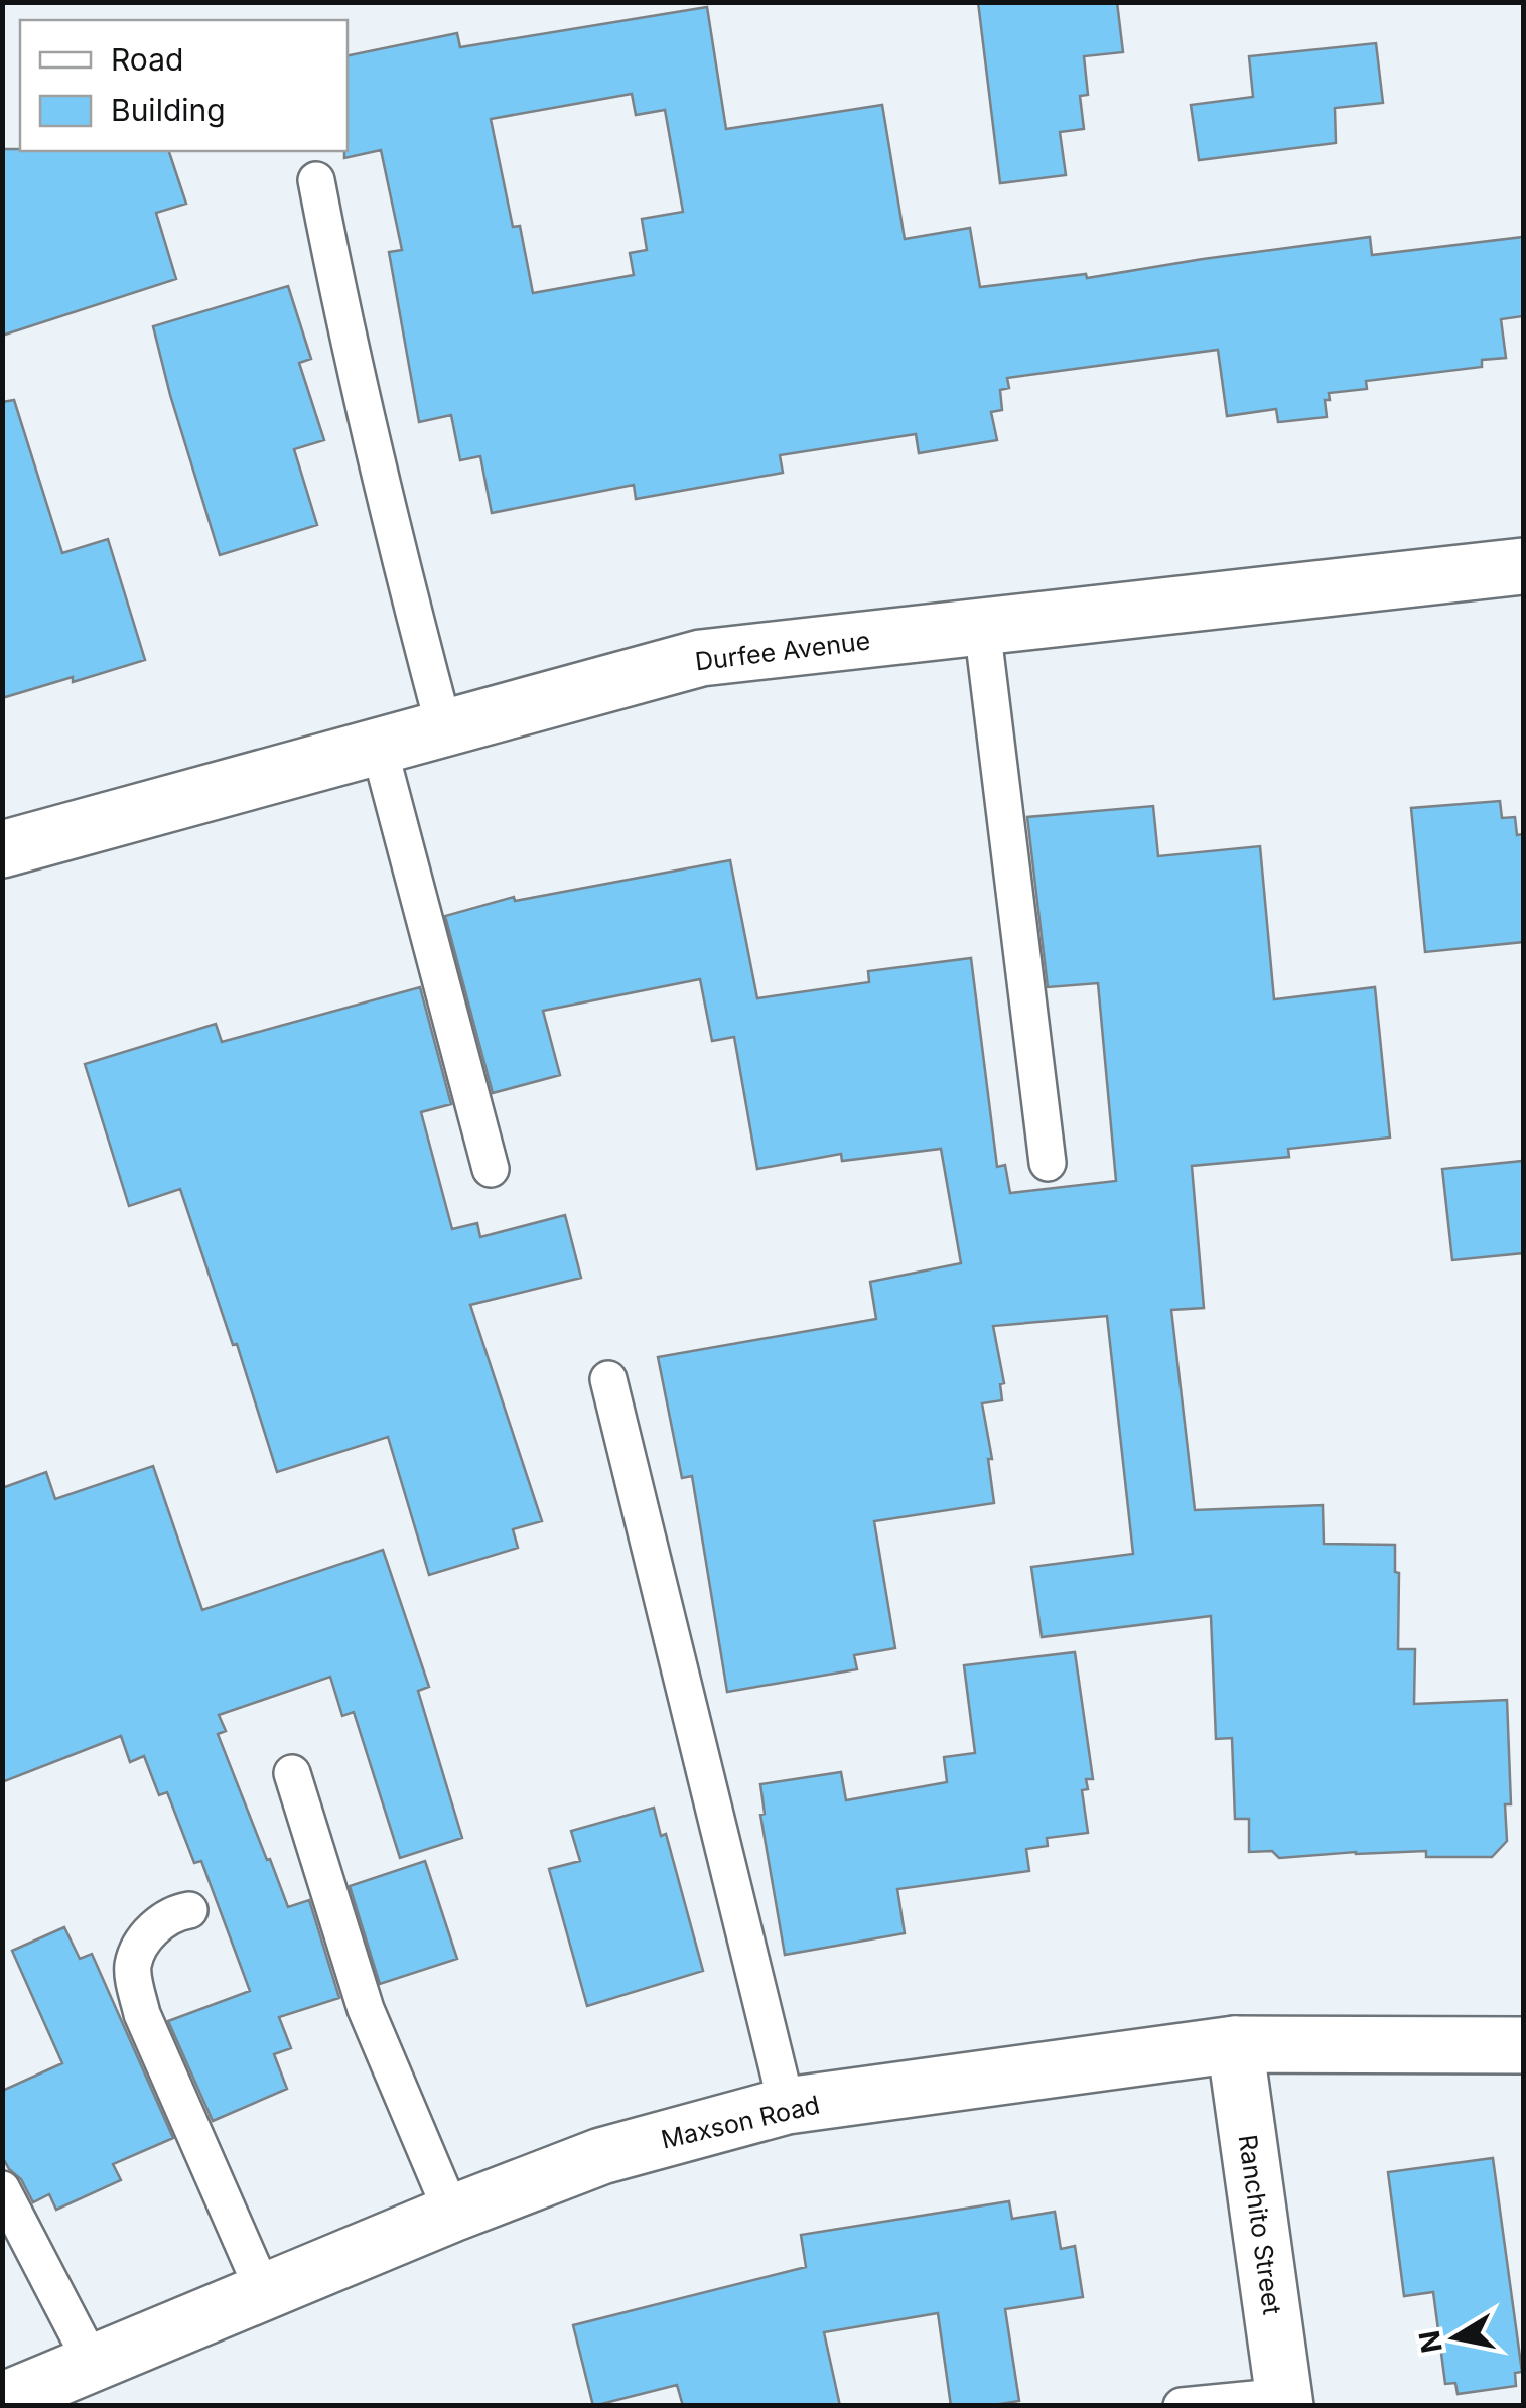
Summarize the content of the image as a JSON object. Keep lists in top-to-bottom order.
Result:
{
  "streets": {
    "street": ["Durfee Avenue", "Maxson Road", "Ranchito Street"]
  },
  "crossings": [
    ["Maxson Road", "Ranchito Street"]
  ],
  "legend": ["Road", "Building"],
  "north": "left"
}
